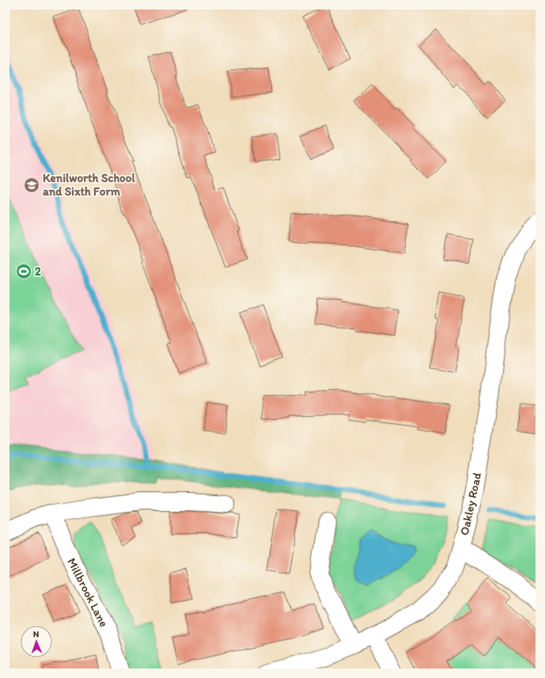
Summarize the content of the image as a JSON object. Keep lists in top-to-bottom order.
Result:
{
  "streets": {
    "street": ["Oakley Road", "Millbrook Lane"]
  },
  "places": {
    "school or university": ["Kenilworth School and Sixth Form"],
    "sports": ["2"]
  },
  "north": "top"
}
